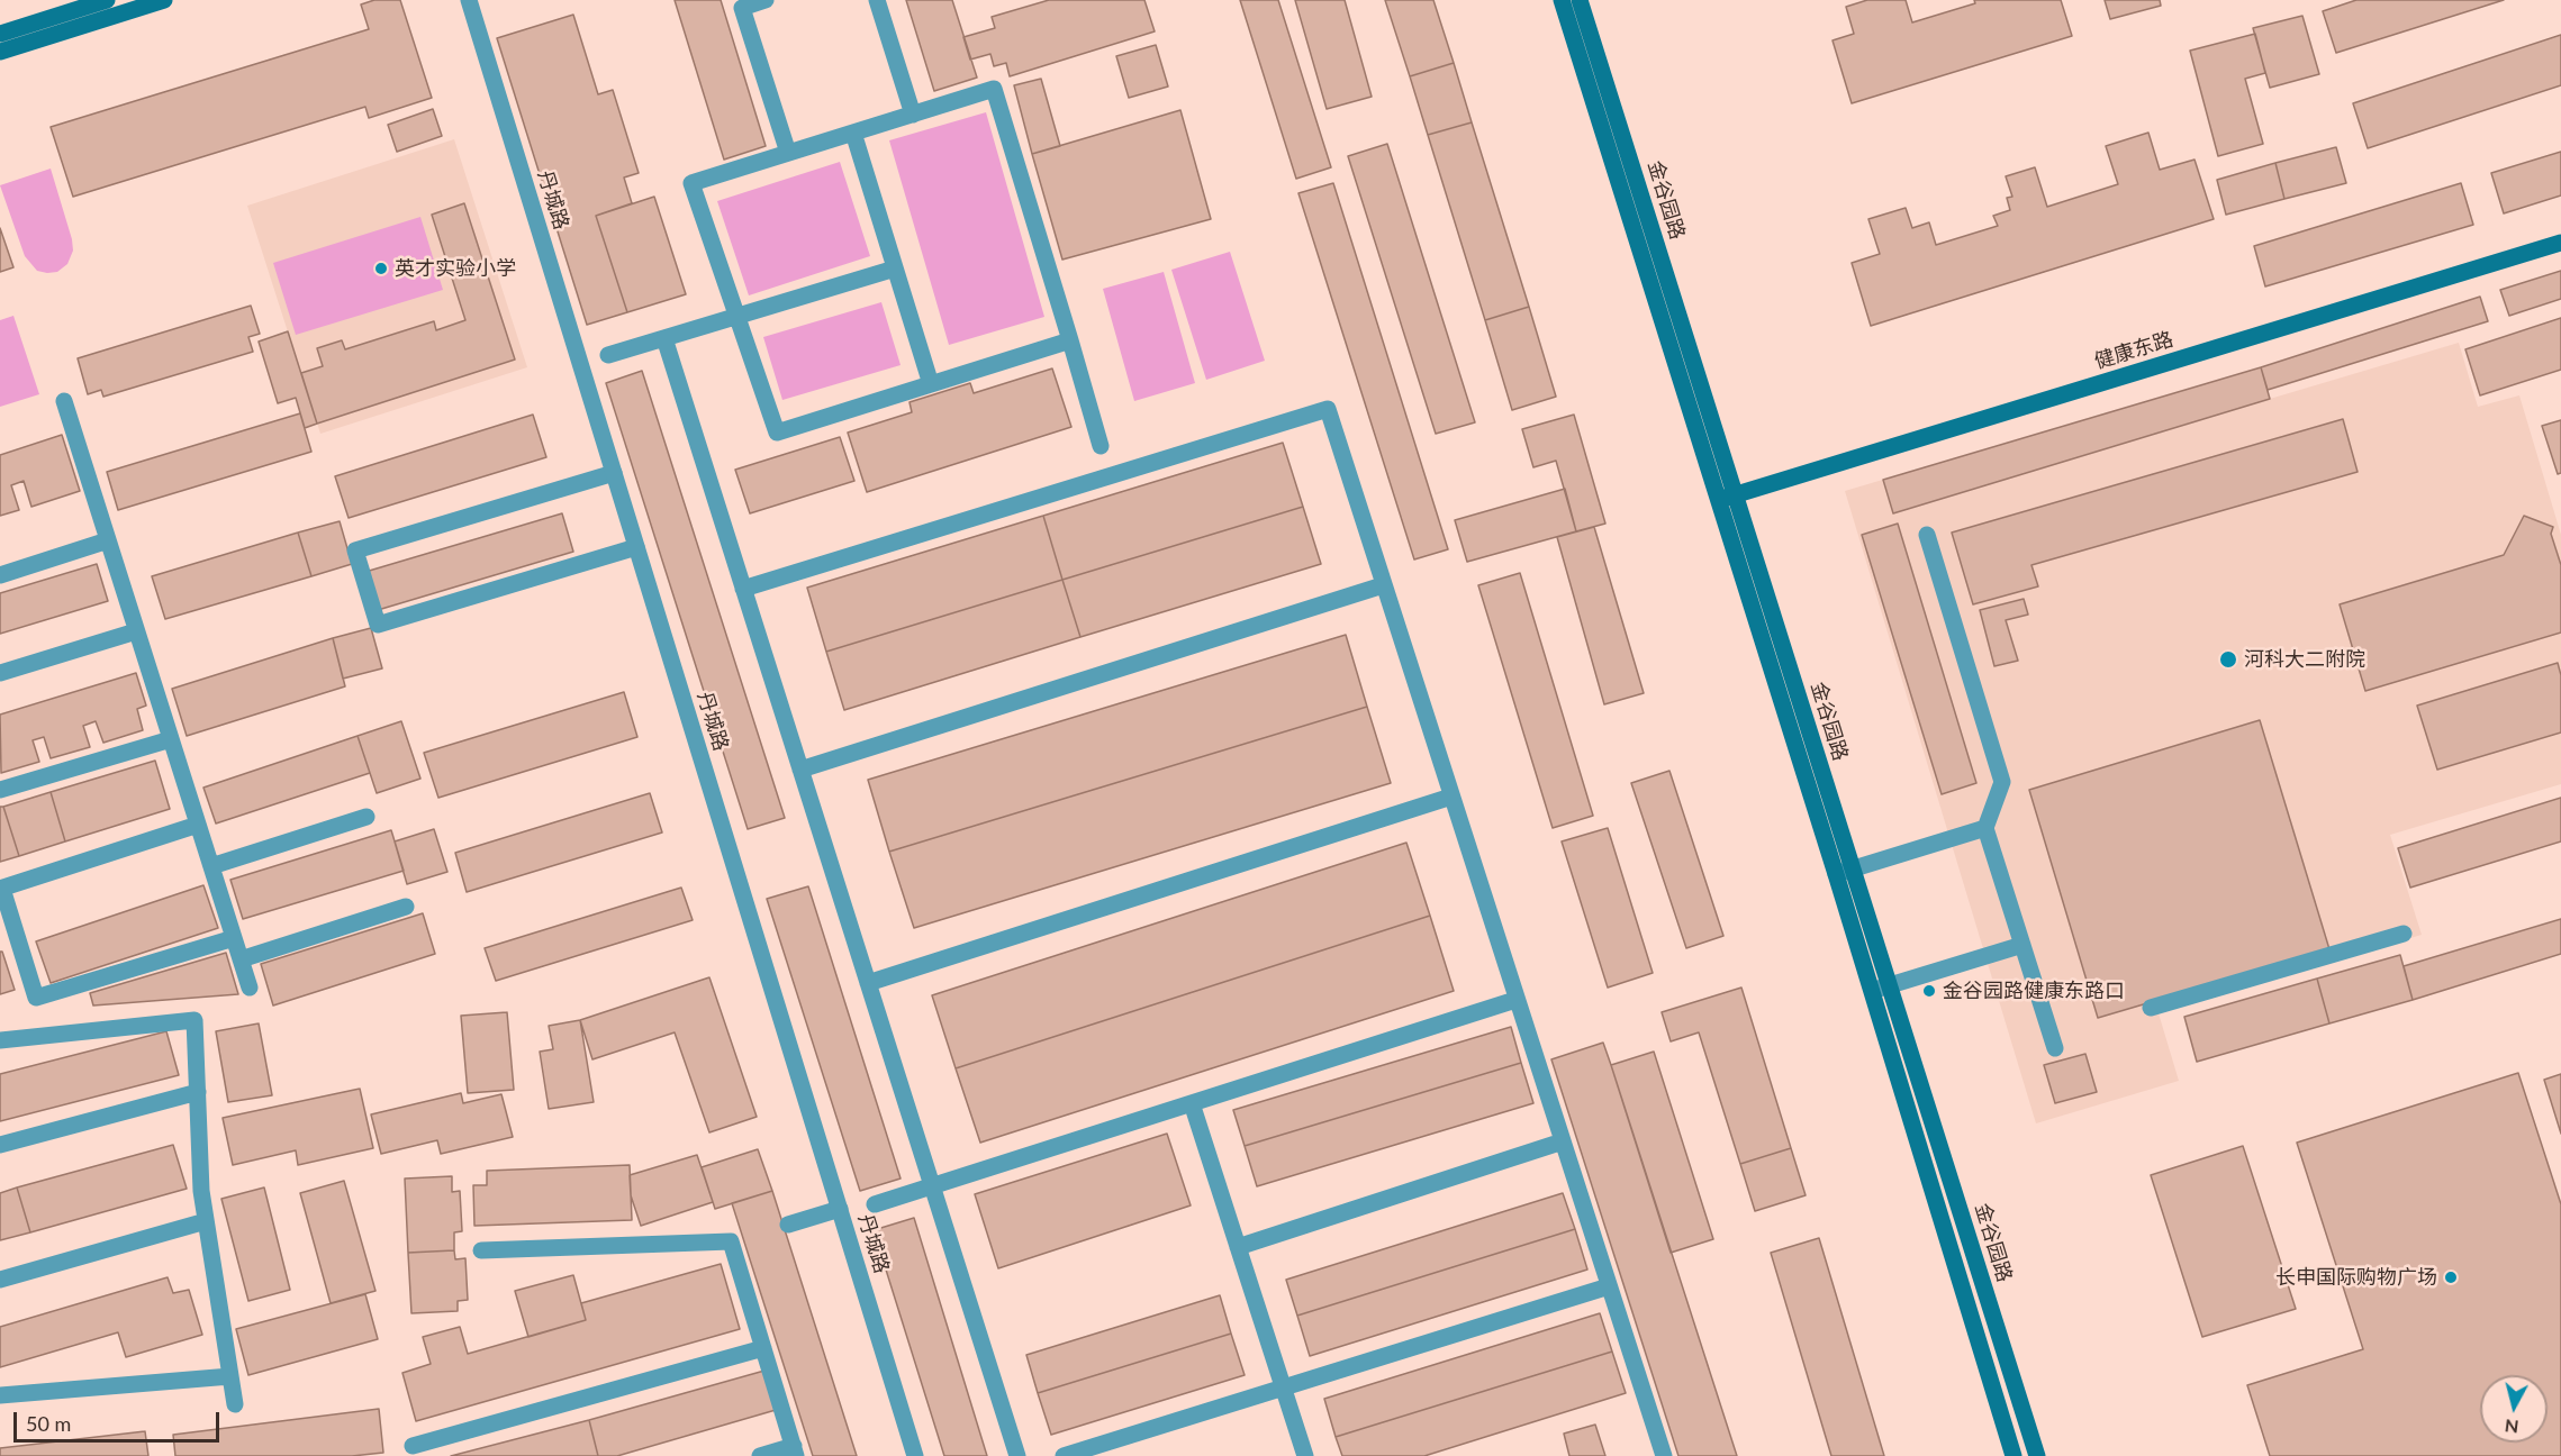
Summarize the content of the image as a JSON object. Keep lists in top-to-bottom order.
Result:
{
  "streets": {
    "main road": ["金谷园路", "健康东路"],
    "street": ["丹城路"]
  },
  "crossings": [
    ["金谷园路", "健康东路"]
  ],
  "places": [
    "英才实验小学",
    "河科大二附院",
    "金谷园路健康东路口",
    "长申国际购物广场"
  ],
  "scale_bar": "50 m",
  "north": "bottom"
}
